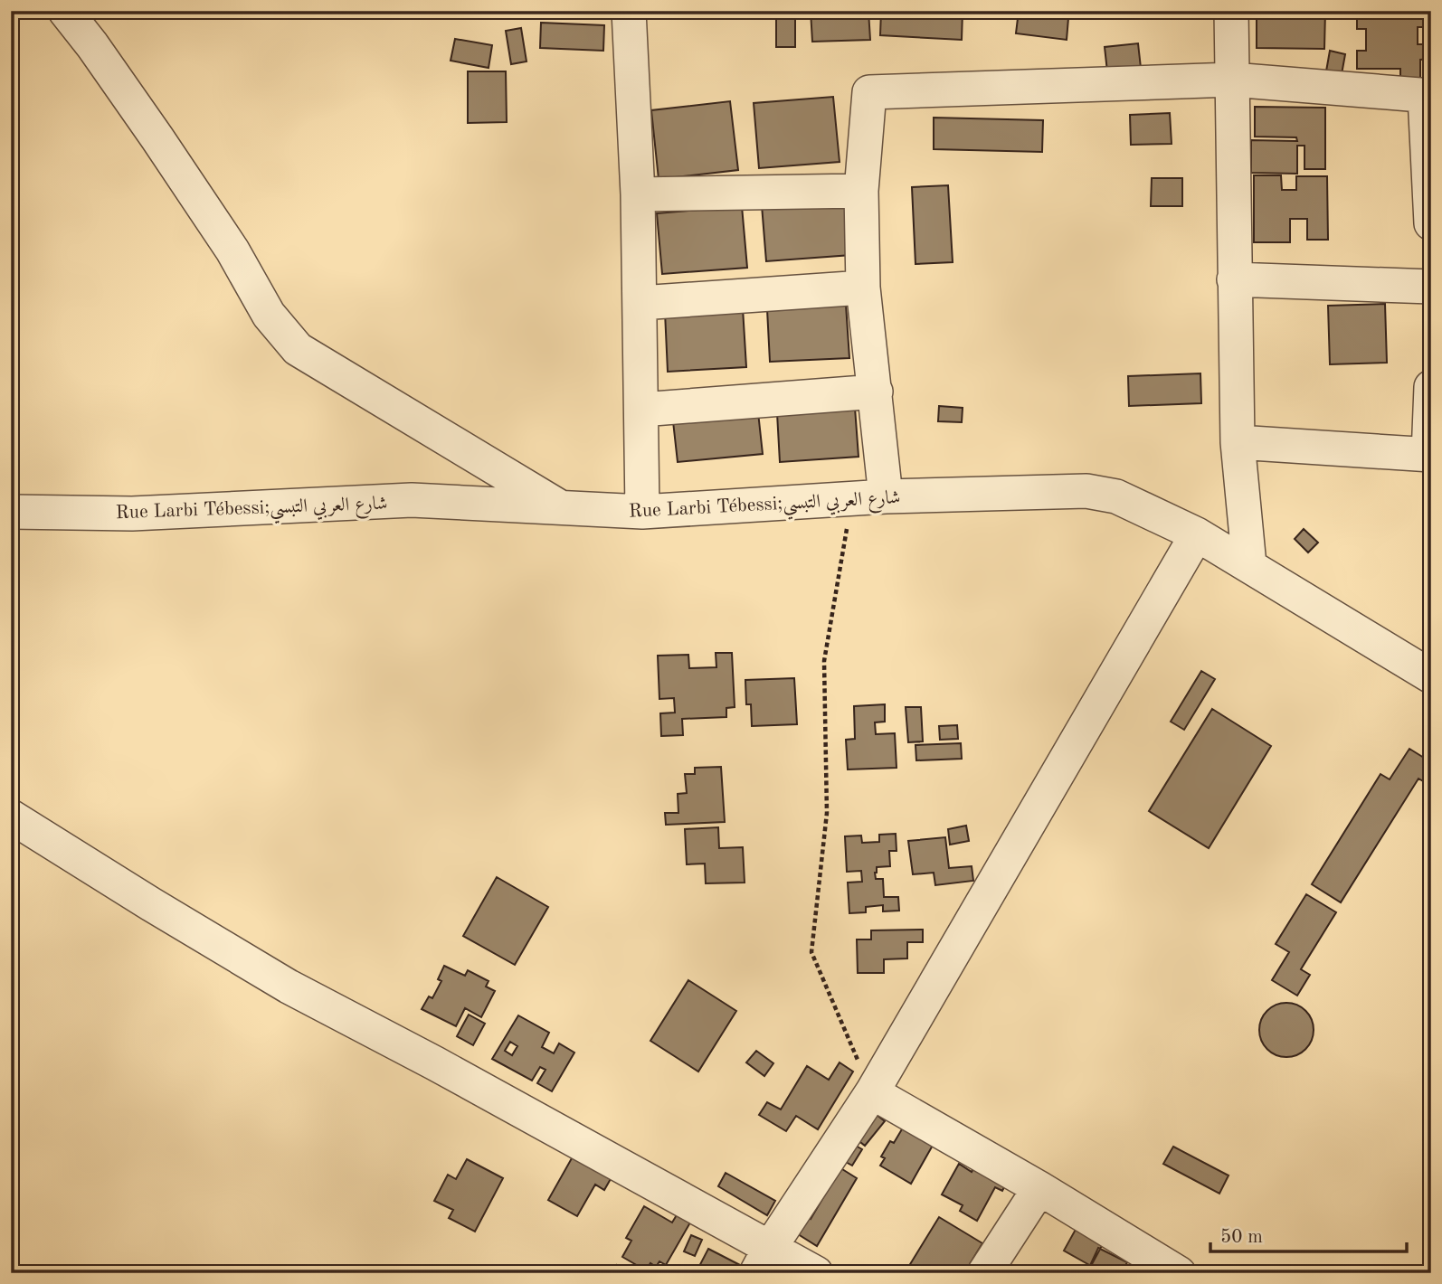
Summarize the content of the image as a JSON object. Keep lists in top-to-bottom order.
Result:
{
  "streets": {
    "street": ["Rue Larbi Tébessi;شارع العربي التبسي"]
  },
  "scale_bar": "50 m"
}
